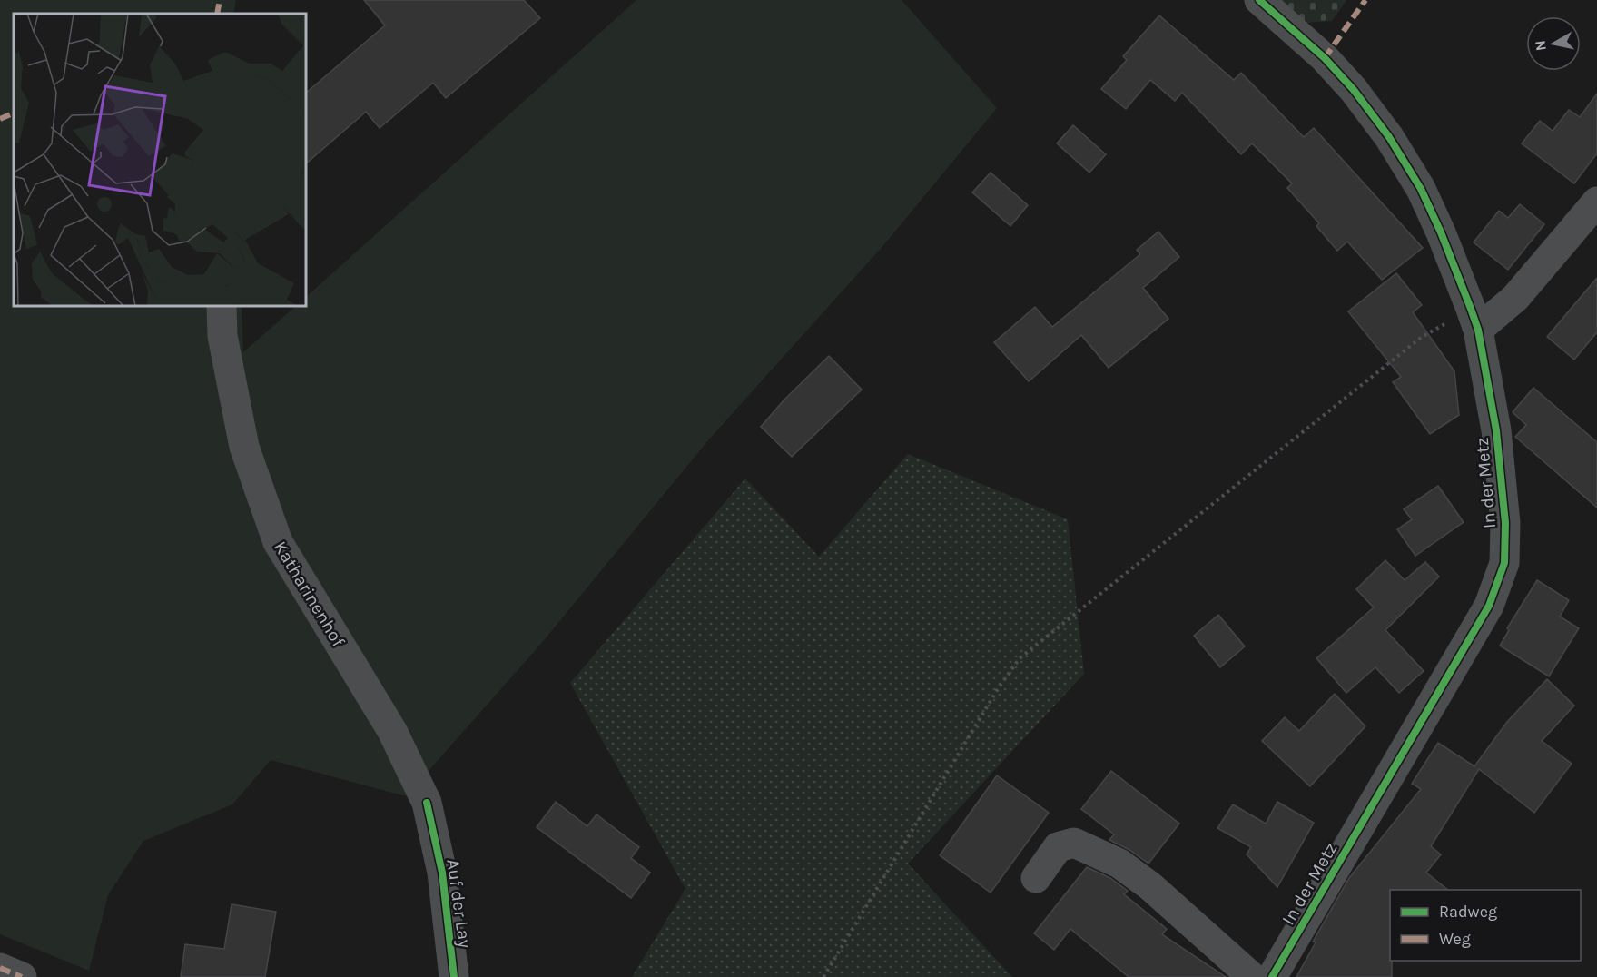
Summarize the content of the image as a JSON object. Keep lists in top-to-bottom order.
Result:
{
  "streets": {
    "street": ["In der Metz", "Katharinenhof", "Auf der Lay"]
  },
  "crossings": [
    ["Katharinenhof", "Auf der Lay"]
  ],
  "legend": ["Radweg", "Weg"],
  "north": "left"
}
